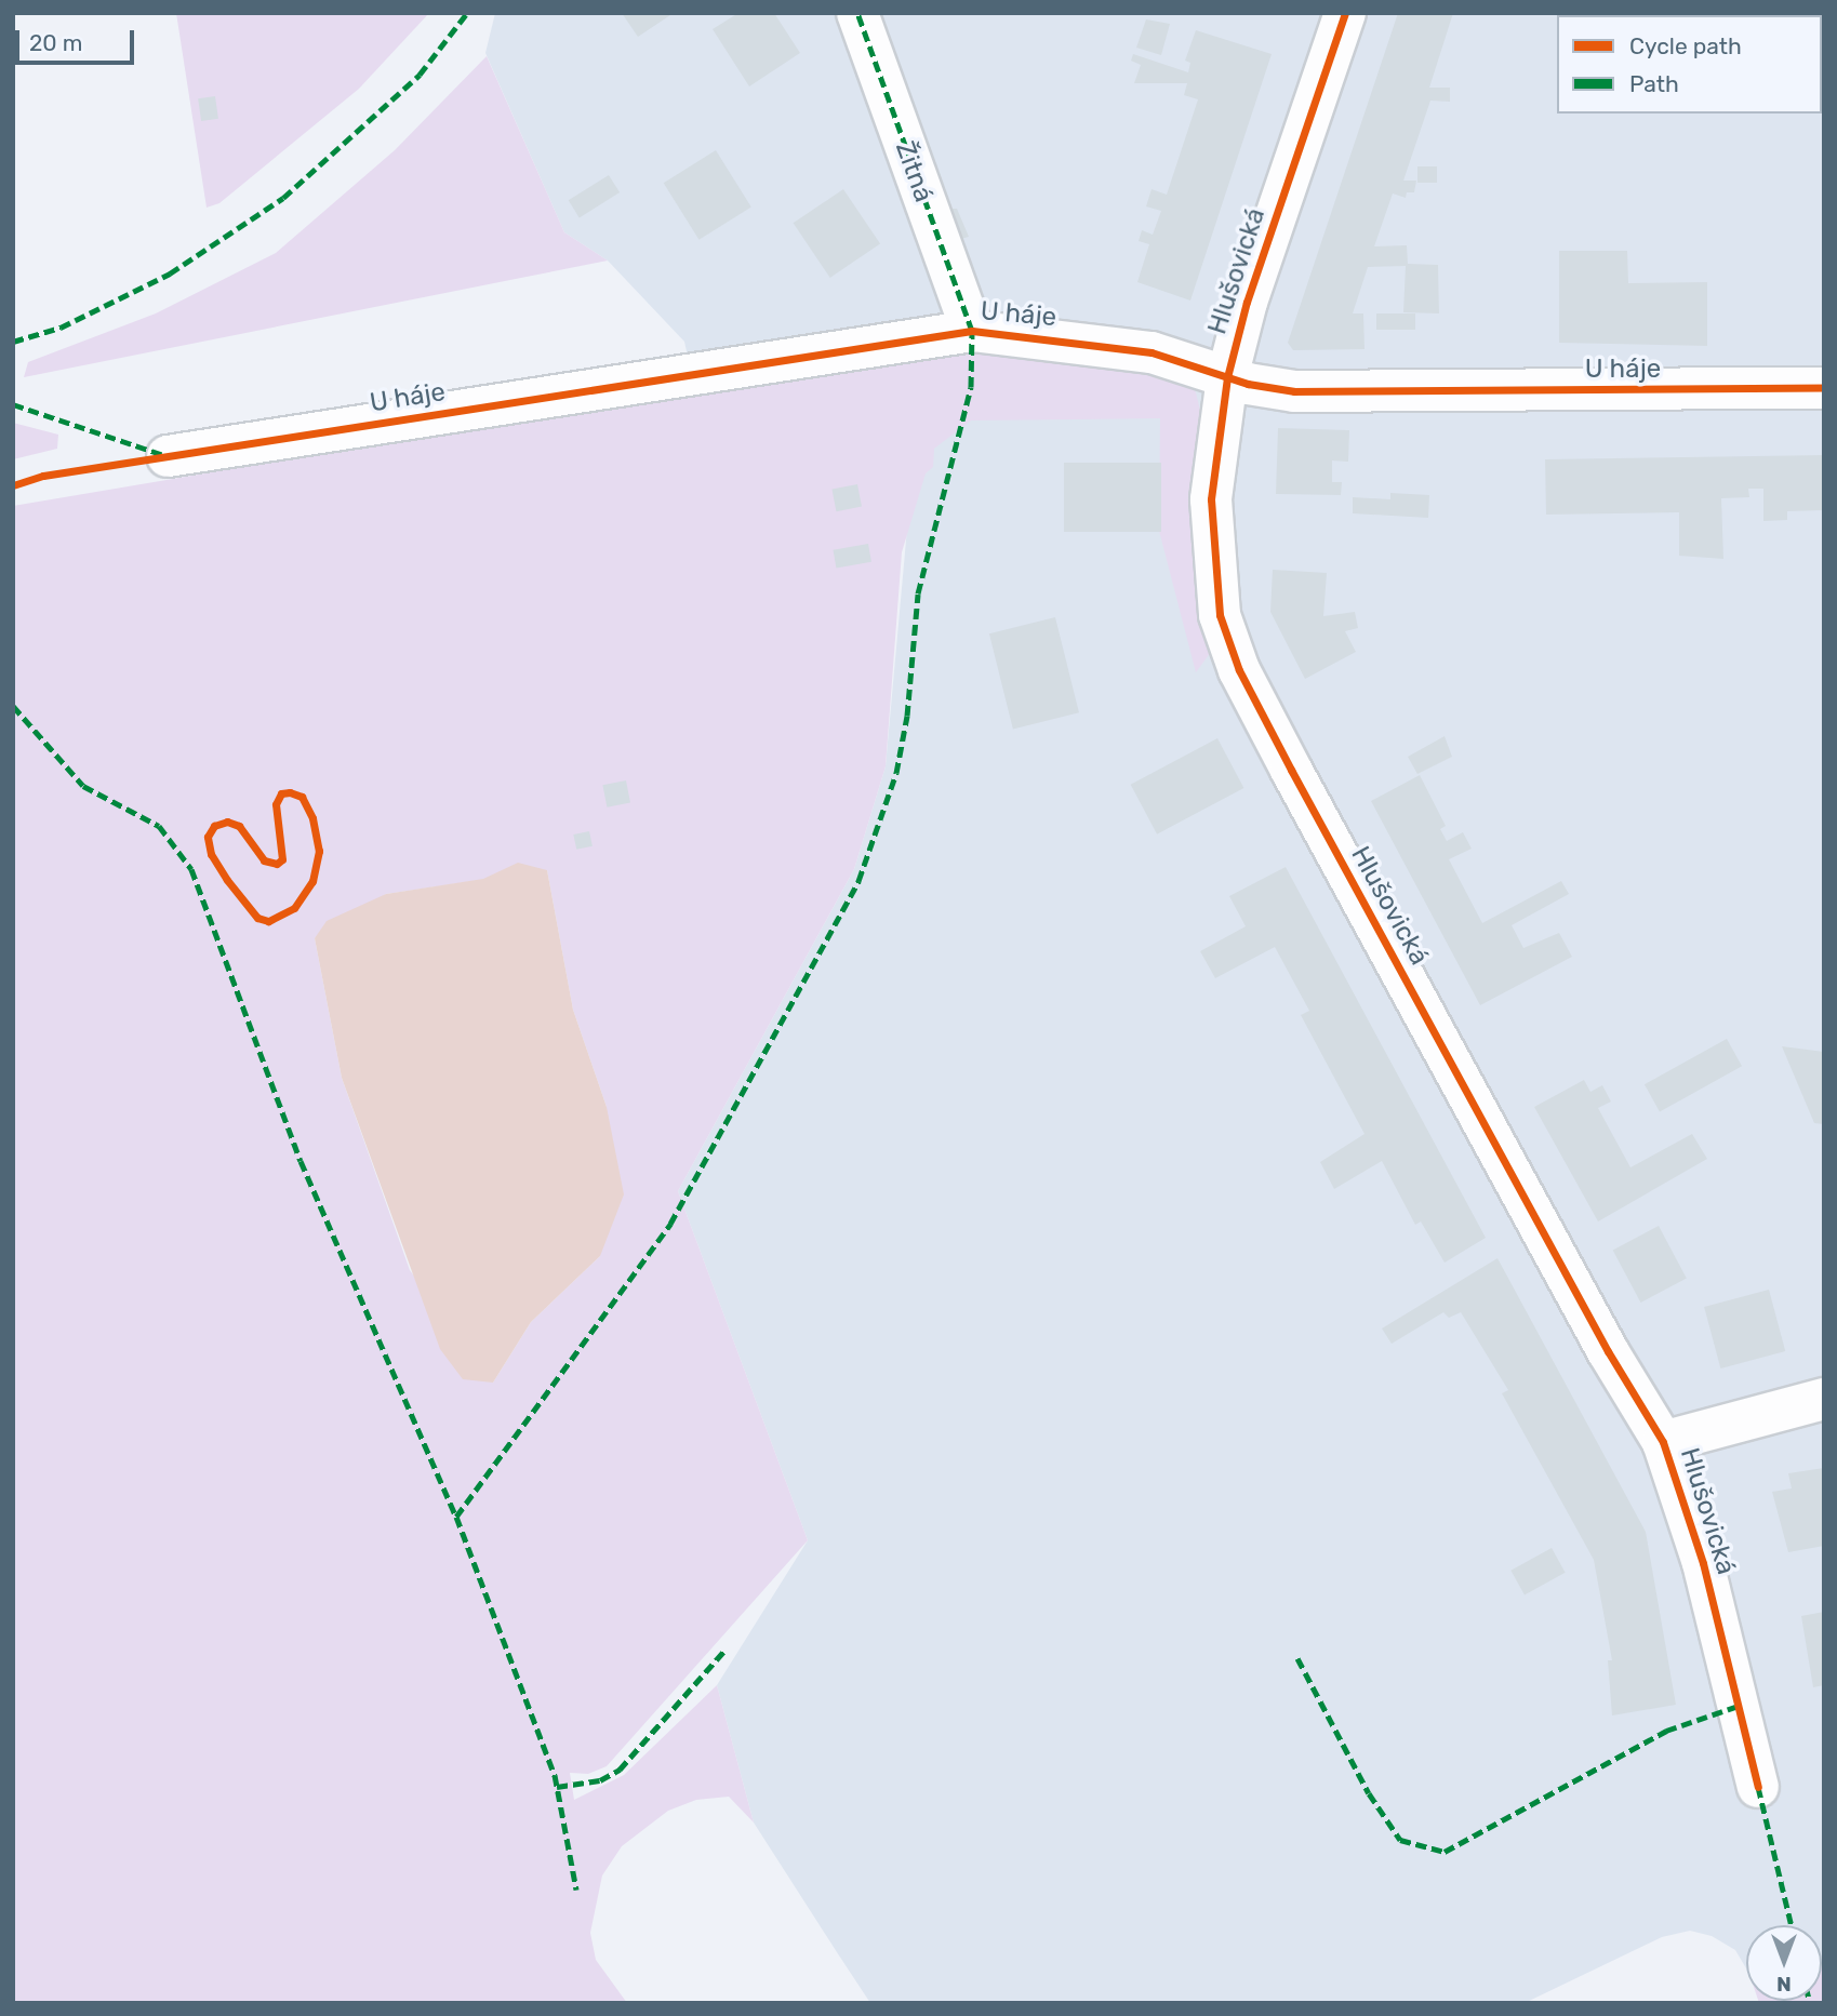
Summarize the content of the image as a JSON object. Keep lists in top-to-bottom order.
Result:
{
  "streets": {
    "street": ["Žitná", "Hlušovická", "U háje"]
  },
  "crossings": [
    ["Žitná", "U háje"],
    ["Hlušovická", "U háje"]
  ],
  "legend": ["Cycle path", "Path"],
  "scale_bar": "20 m",
  "north": "bottom"
}
